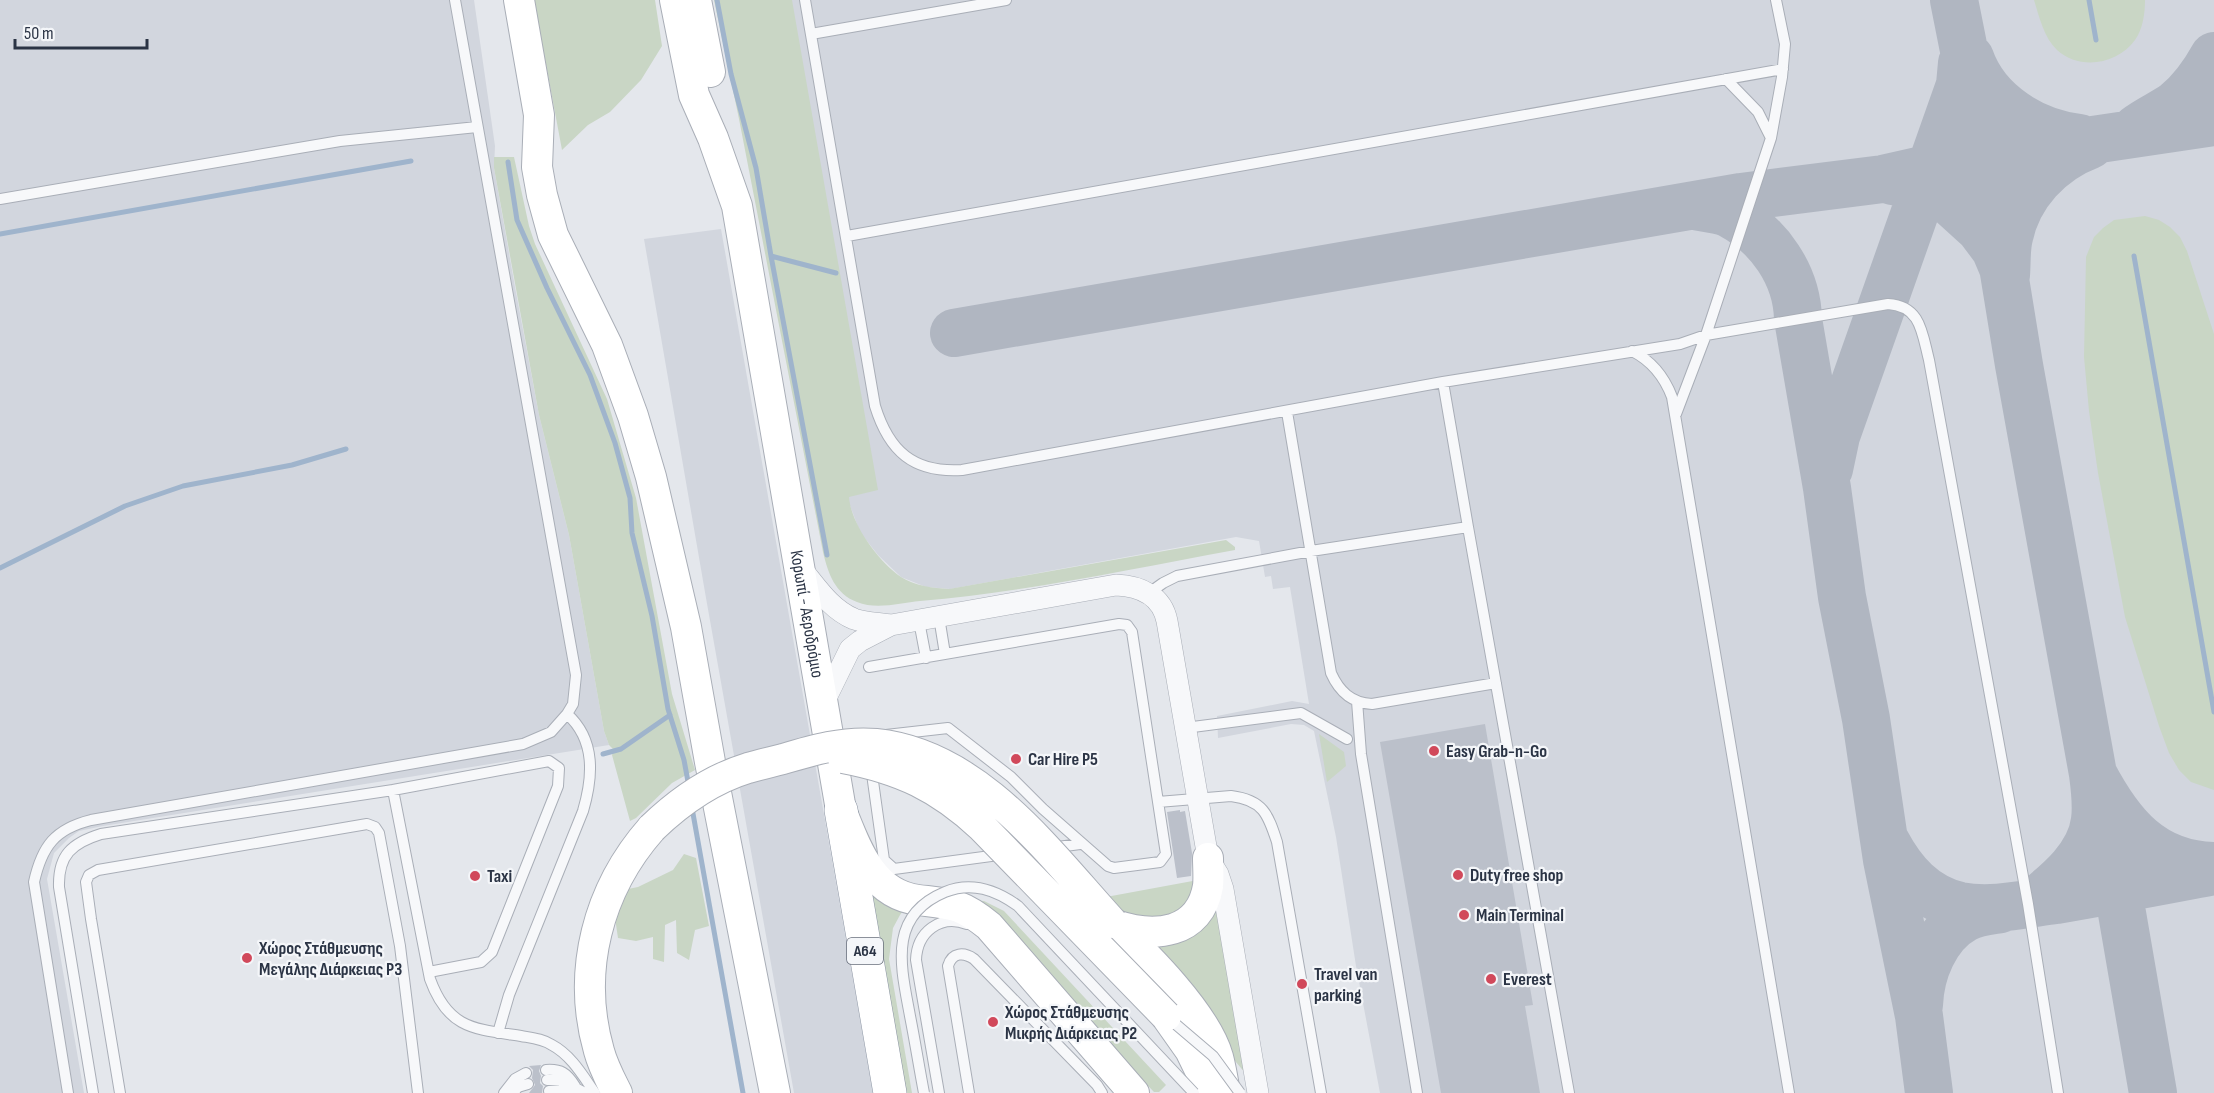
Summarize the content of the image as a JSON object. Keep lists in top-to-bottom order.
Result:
{
  "streets": {
    "highway": ["Κορωπί - Αεροδρόμιο", "Α64"]
  },
  "places": [
    "Easy Grab-n-Go",
    "Car Hire P5",
    "Duty free shop",
    "Taxi",
    "Main Terminal",
    "Χώρος Στάθμευσης Μεγάλης Διάρκειας P3",
    "Everest",
    "Travel van parking",
    "Χώρος Στάθμευσης Μικρής Διάρκειας P2"
  ],
  "scale_bar": "50 m"
}
